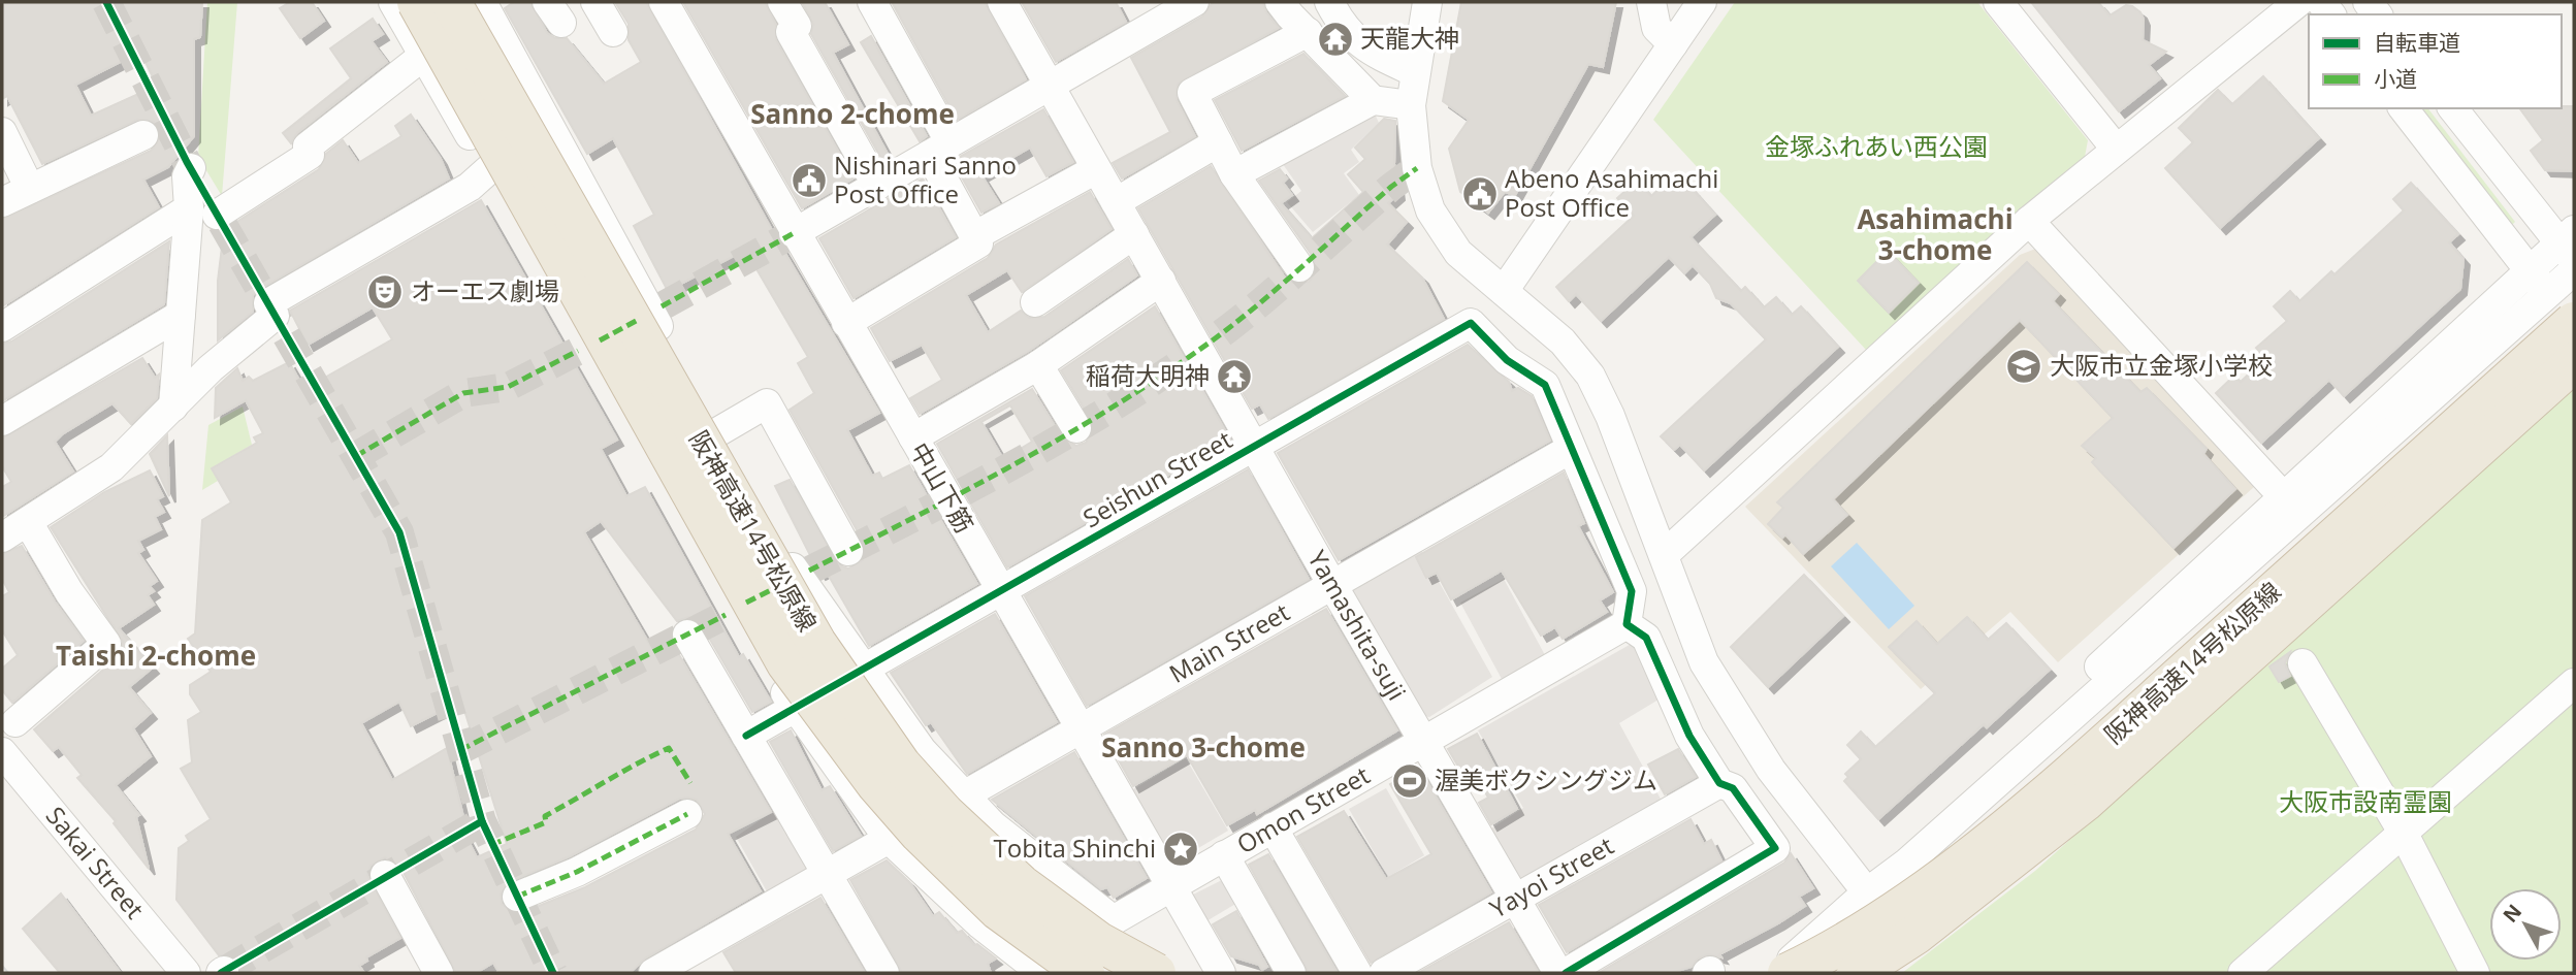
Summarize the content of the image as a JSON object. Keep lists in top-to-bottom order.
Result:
{
  "streets": {
    "highway": ["阪神高速14号松原線"],
    "street": [
      "Seishun Street",
      "中山下筋",
      "Yamashita-suji",
      "Main Street",
      "Omon Street",
      "Sakai Street",
      "Yayoi Street"
    ]
  },
  "crossings": [
    ["Seishun Street", "中山下筋"],
    ["Seishun Street", "Yamashita-suji"],
    ["Seishun Street", "Main Street"],
    ["中山下筋", "Main Street"],
    ["中山下筋", "Omon Street"],
    ["Yamashita-suji", "Main Street"],
    ["Yamashita-suji", "Omon Street"],
    ["Yamashita-suji", "Yayoi Street"]
  ],
  "districts": [
    "Sanno 2-chome",
    "Asahimachi 3-chome",
    "Taishi 2-chome",
    "Sanno 3-chome"
  ],
  "parks": ["金塚ふれあい西公園", "大阪市設南霊園"],
  "places": {
    "temple": ["天龍大神", "稲荷大明神"],
    "public building": ["Nishinari Sanno Post Office", "Abeno Asahimachi Post Office"],
    "theatre": ["オーエス劇場"],
    "school or university": ["大阪市立金塚小学校"],
    "sports": ["渥美ボクシングジム"],
    "place": ["Tobita Shinchi"]
  },
  "legend": ["自転車道", "小道"],
  "north": "top left"
}
